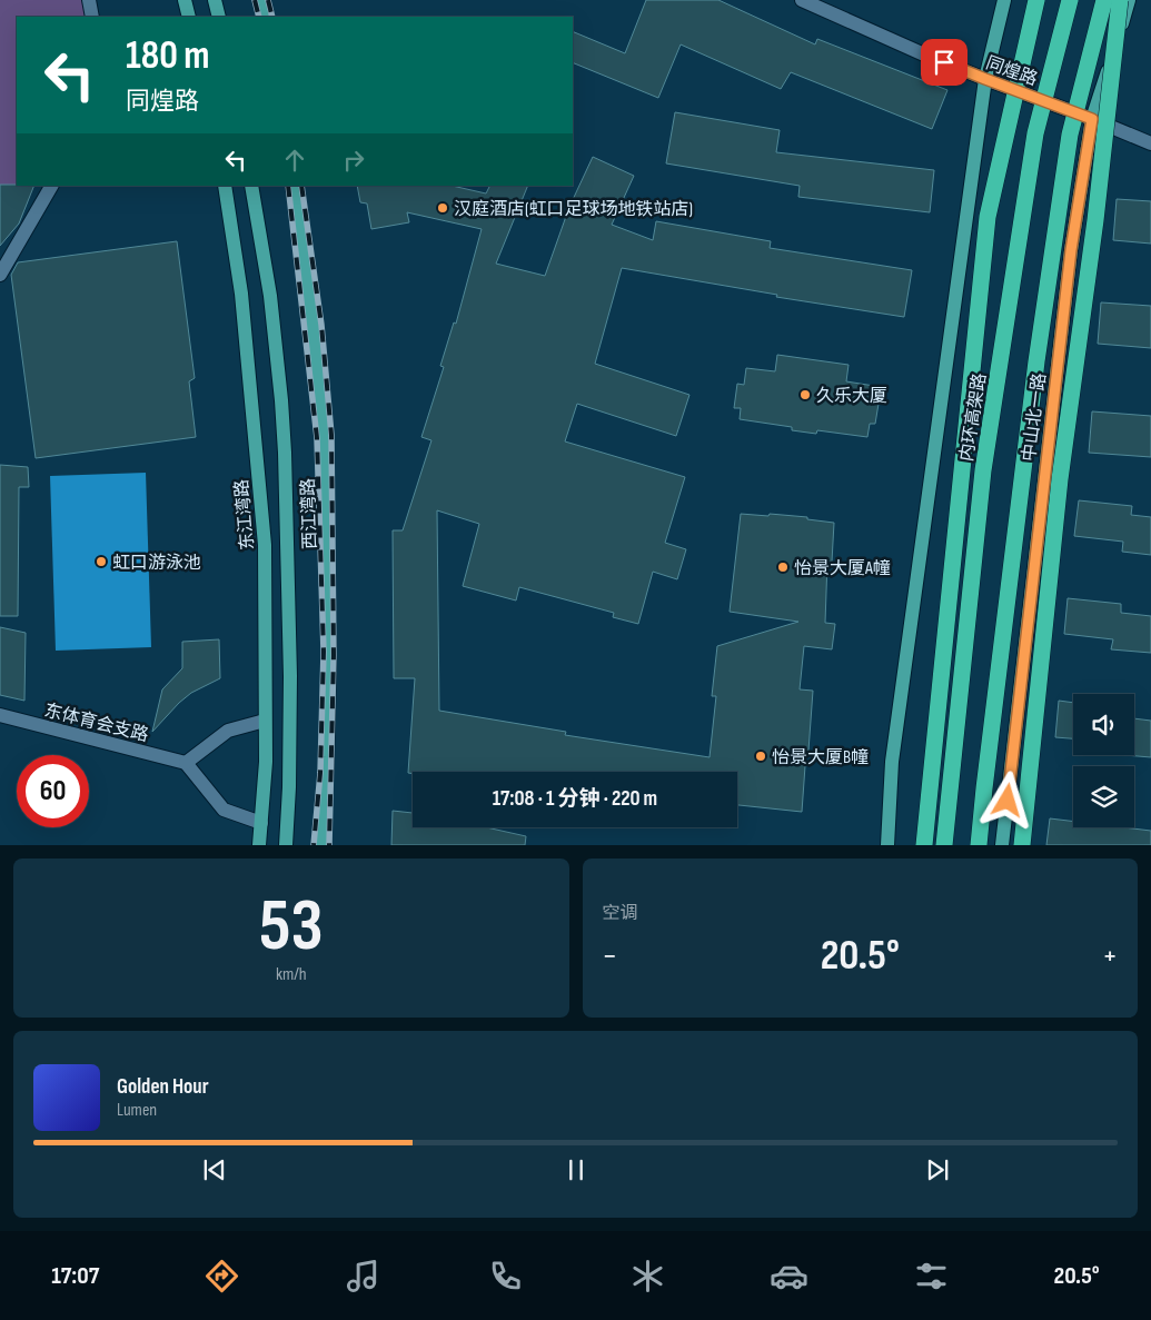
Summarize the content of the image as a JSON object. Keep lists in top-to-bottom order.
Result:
{
  "streets": {
    "highway": ["内环高架路"],
    "main road": ["中山北一路", "西江湾路", "东江湾路"],
    "street": ["同煌路", "东体育会支路"]
  },
  "crossings": [
    ["同煌路", "中山北一路"]
  ],
  "places": [
    "汉庭酒店(虹口足球场地铁站店)",
    "久乐大厦",
    "虹口游泳池",
    "怡景大厦A幢",
    "怡景大厦B幢"
  ],
  "page": {
    "turn": ["180 m", "同煌路"],
    "limit": "60",
    "trip": "17:08 · 1 分钟 · 220 m",
    "tile": [
      ["53", "km/h"],
      "空调"
    ],
    "heat": ["−", "20.5°", "+"],
    "song": ["Golden Hour", "Lumen"],
    "tabs": ["17:07", "20.5°"]
  }
}
